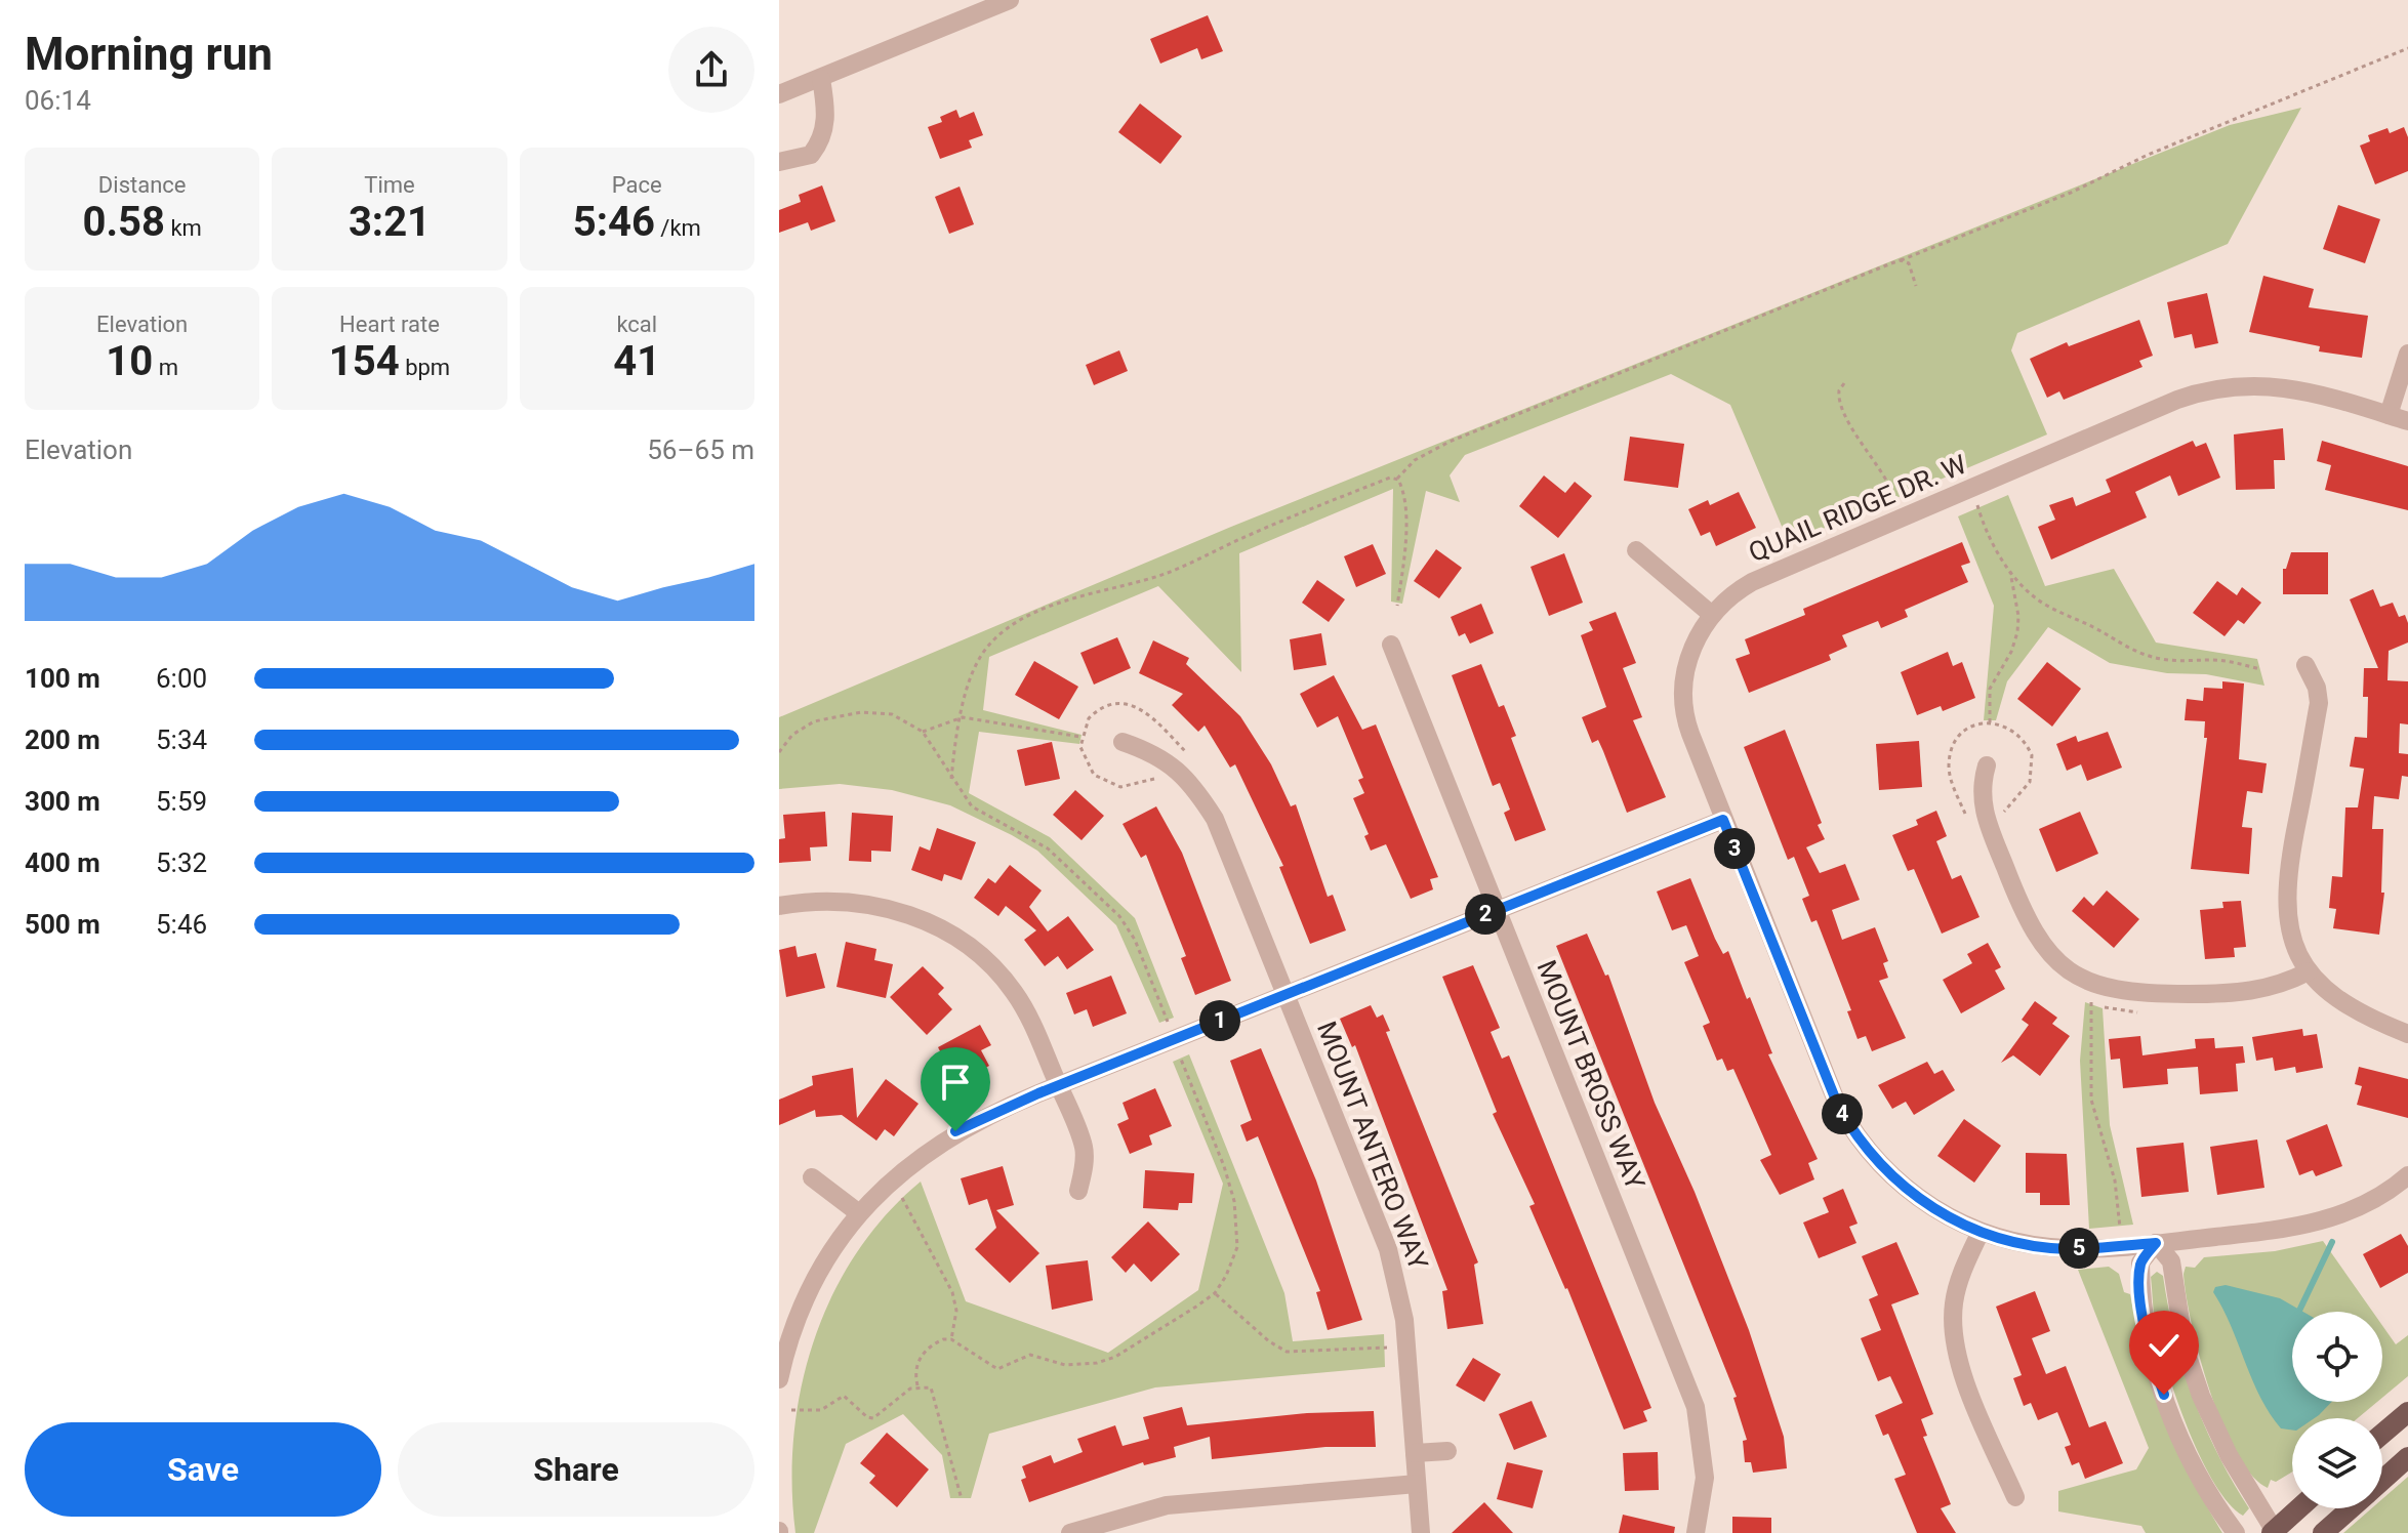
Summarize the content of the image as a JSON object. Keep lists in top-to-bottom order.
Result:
{
  "streets": {
    "street": ["QUAIL RIDGE DR. W", "MOUNT BROSS WAY", "MOUNT ANTERO WAY"]
  },
  "page": {
    "heading": ["Morning run", "06:14"],
    "stats": [
      ["Distance", "0.58 km"],
      ["Time", "3:21"],
      ["Pace", "5:46 /km"],
      ["Elevation", "10 m"],
      ["Heart rate", "154 bpm"],
      ["kcal", "41"]
    ],
    "chart": ["Elevation", "56–65 m"],
    "list": [
      {
        "name": "100 m",
        "note": "6:00"
      },
      {
        "name": "200 m",
        "note": "5:34"
      },
      {
        "name": "300 m",
        "note": "5:59"
      },
      {
        "name": "400 m",
        "note": "5:32"
      },
      {
        "name": "500 m",
        "note": "5:46"
      }
    ],
    "pins": [
      "3",
      "2",
      "1",
      "4",
      "5"
    ],
    "buttons": ["Save", "Share"]
  }
}
